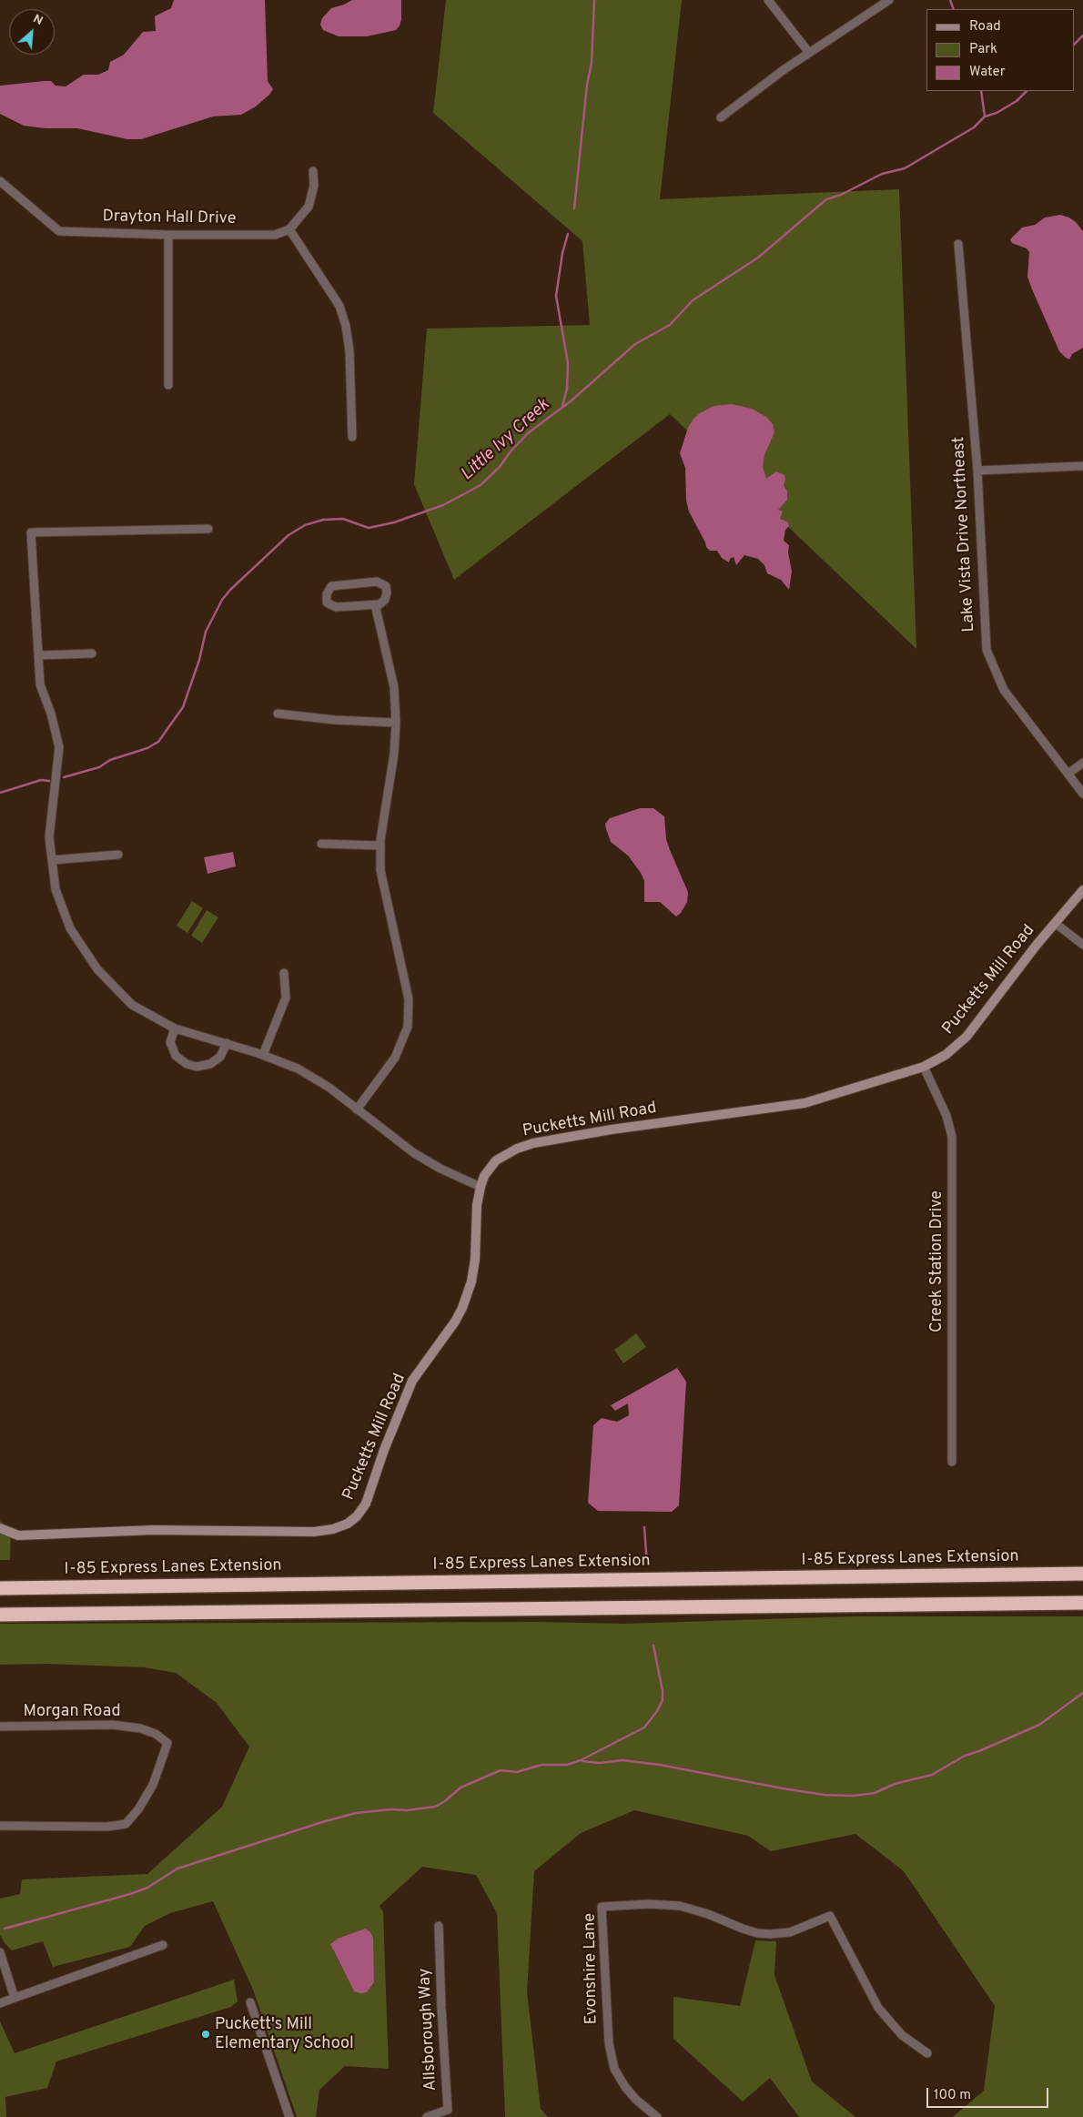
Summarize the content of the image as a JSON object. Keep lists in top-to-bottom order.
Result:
{
  "streets": {
    "highway": ["I-85 Express Lanes Extension"],
    "street": [
      "Drayton Hall Drive",
      "Lake Vista Drive Northeast",
      "Pucketts Mill Road",
      "Creek Station Drive",
      "Morgan Road",
      "Evonshire Lane",
      "Allsborough Way"
    ]
  },
  "crossings": [
    ["Pucketts Mill Road", "Creek Station Drive"]
  ],
  "water": ["Little Ivy Creek"],
  "places": ["Puckett's Mill Elementary School"],
  "legend": ["Road", "Park", "Water"],
  "scale_bar": "100 m",
  "north": "top right"
}
